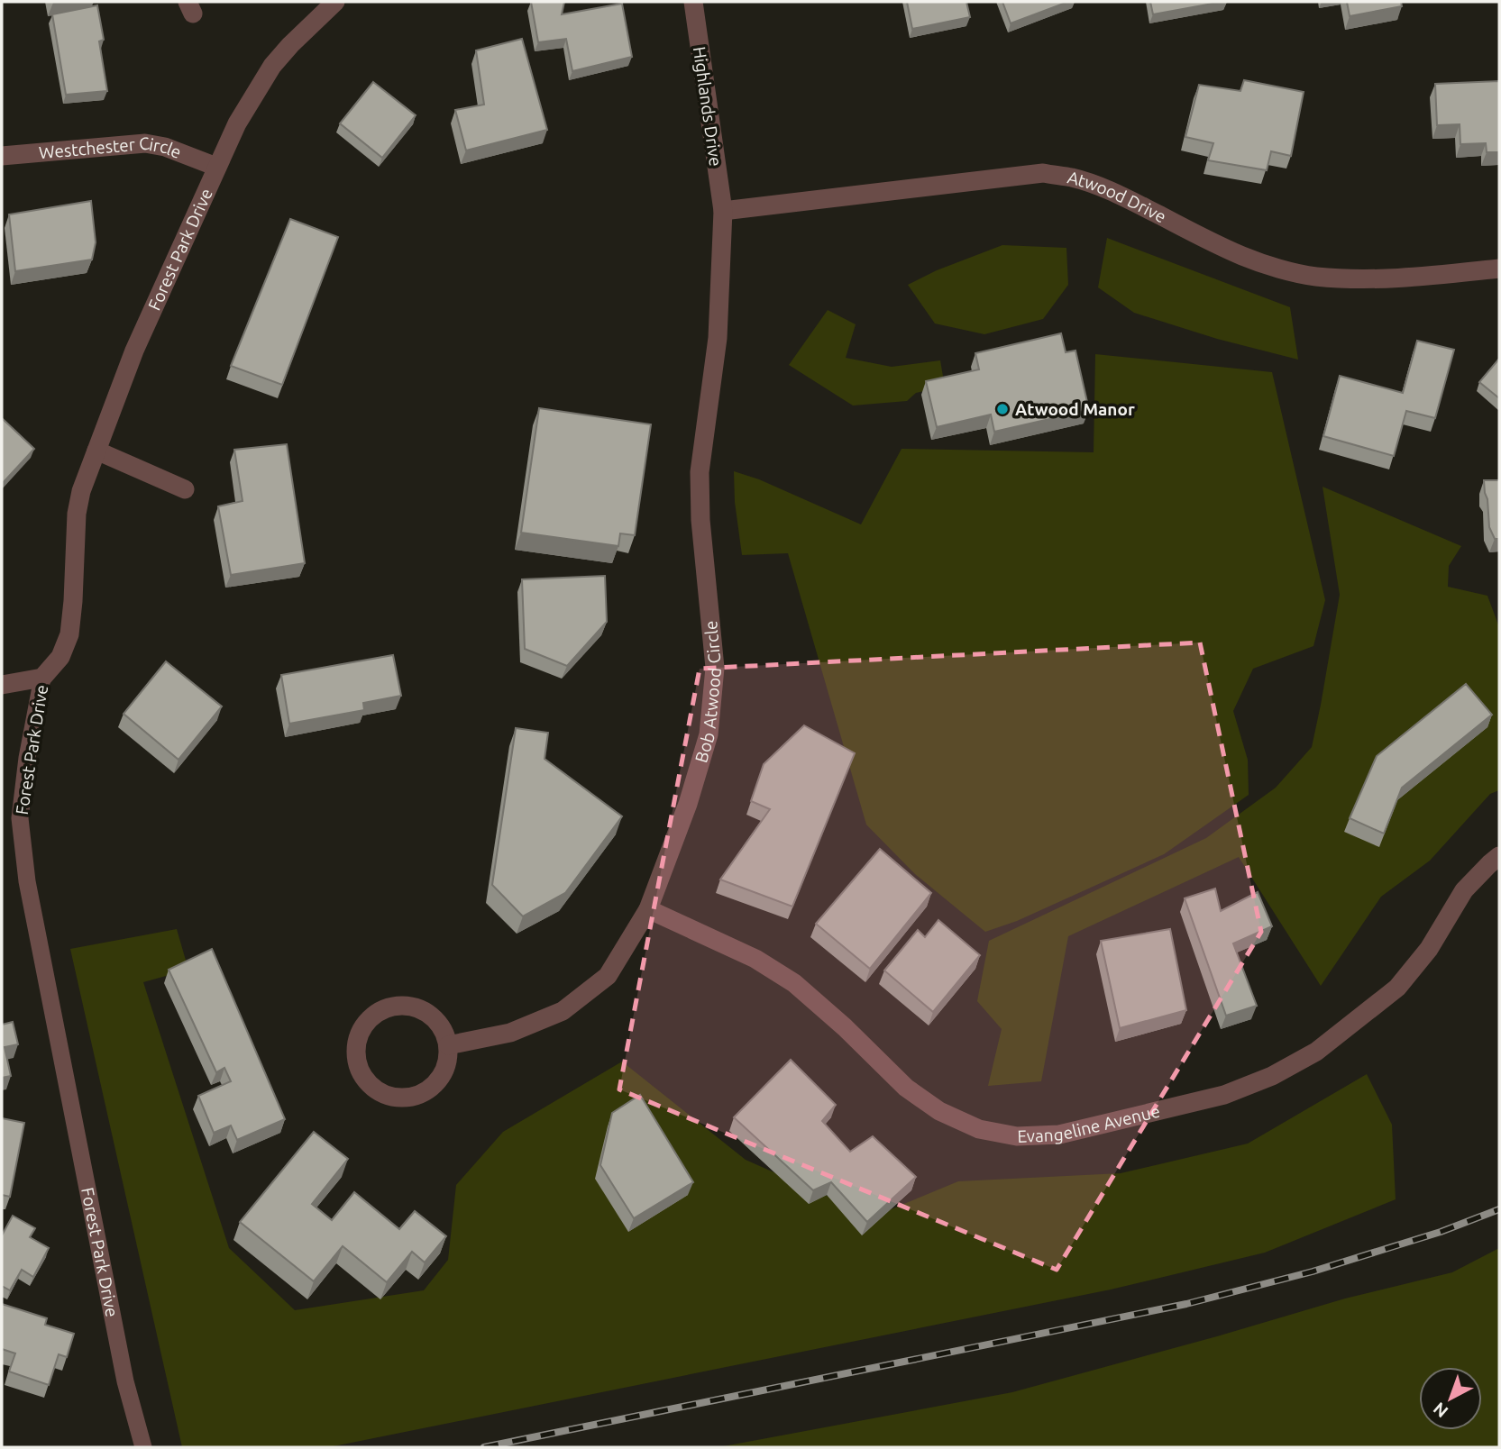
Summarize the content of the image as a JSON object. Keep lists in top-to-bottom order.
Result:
{
  "streets": {
    "street": [
      "Highlands Drive",
      "Westchester Circle",
      "Atwood Drive",
      "Forest Park Drive",
      "Bob Atwood Circle",
      "Evangeline Avenue"
    ]
  },
  "crossings": [
    ["Highlands Drive", "Atwood Drive"],
    ["Highlands Drive", "Bob Atwood Circle"],
    ["Westchester Circle", "Forest Park Drive"],
    ["Atwood Drive", "Bob Atwood Circle"],
    ["Bob Atwood Circle", "Evangeline Avenue"]
  ],
  "places": ["Atwood Manor"],
  "north": "bottom left"
}
